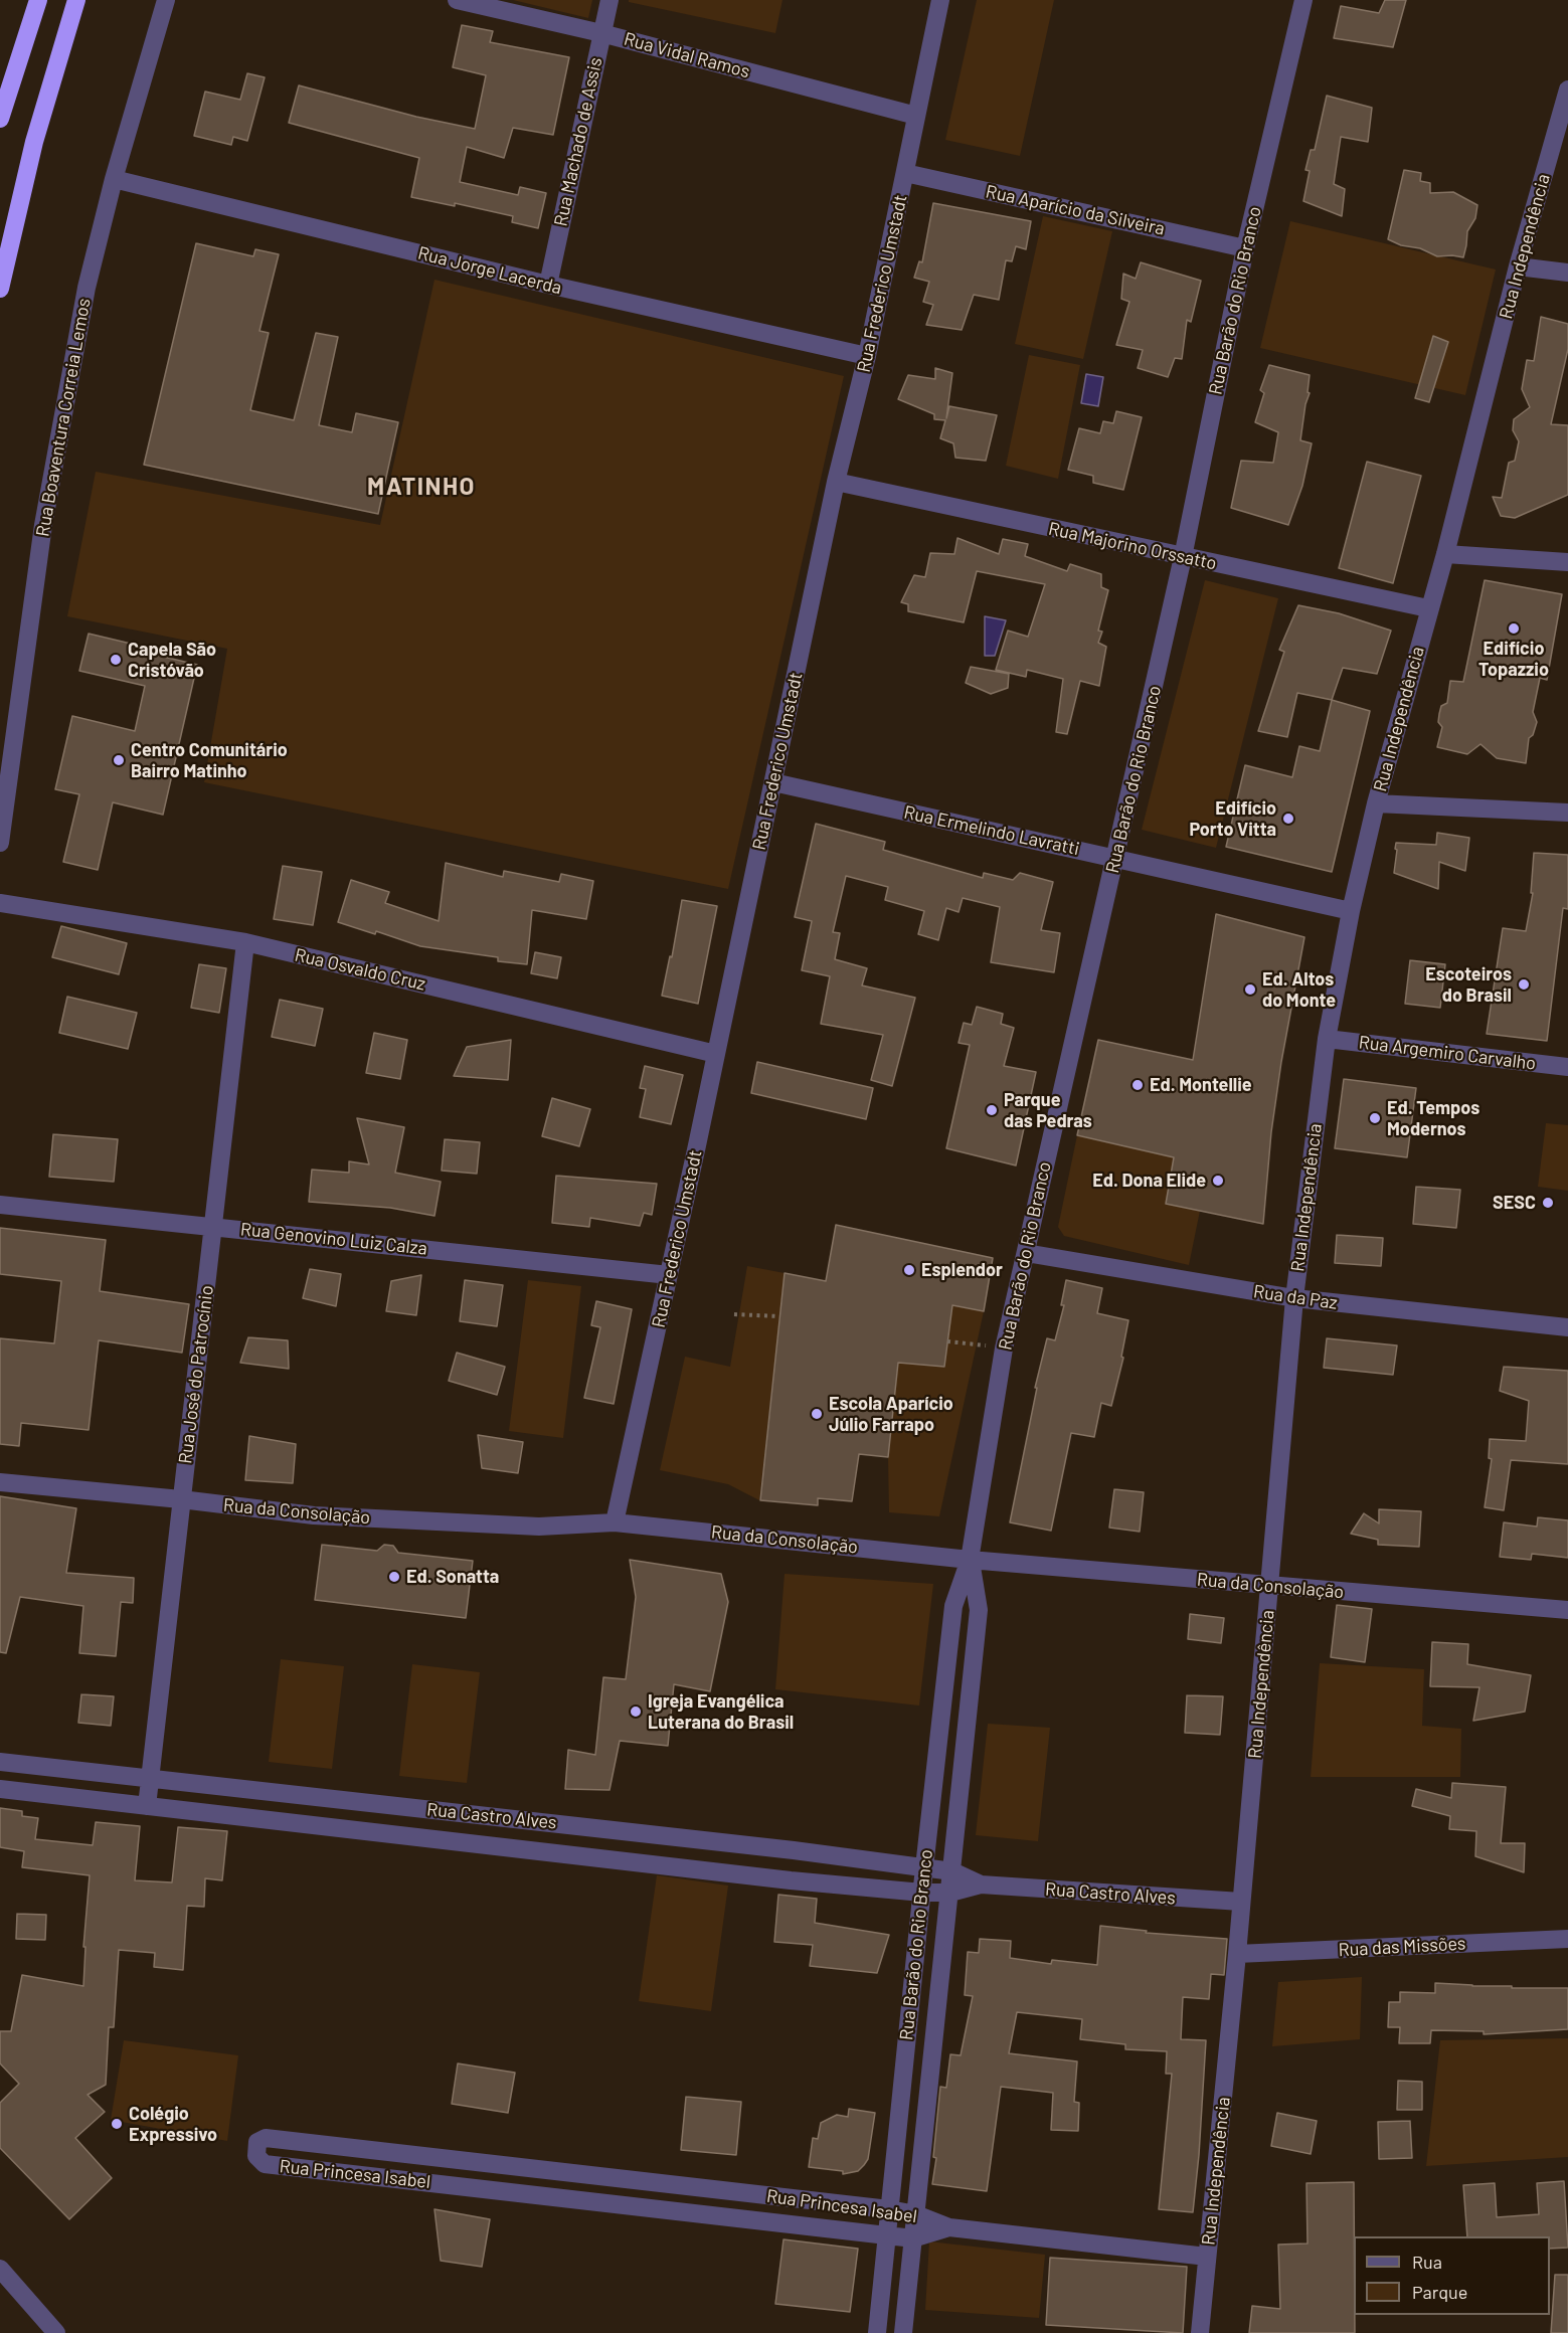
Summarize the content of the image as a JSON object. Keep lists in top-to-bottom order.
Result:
{
  "streets": {
    "street": [
      "Rua Vidal Ramos",
      "Rua Machado de Assis",
      "Rua Aparício da Silveira",
      "Rua Independência",
      "Rua Jorge Lacerda",
      "Rua Frederico Umstadt",
      "Rua Barão do Rio Branco",
      "Rua Boaventura Correia Lemos",
      "Rua Majorino Orssatto",
      "Rua Ermelindo Lavratti",
      "Rua Osvaldo Cruz",
      "Rua Argemiro Carvalho",
      "Rua Genovino Luiz Calza",
      "Rua da Paz",
      "Rua José do Patrocínio",
      "Rua da Consolação",
      "Rua Castro Alves",
      "Rua das Missões",
      "Rua Princesa Isabel"
    ]
  },
  "crossings": [
    ["Rua Vidal Ramos", "Rua Machado de Assis"],
    ["Rua Vidal Ramos", "Rua Frederico Umstadt"],
    ["Rua Machado de Assis", "Rua Jorge Lacerda"],
    ["Rua Aparício da Silveira", "Rua Frederico Umstadt"],
    ["Rua Aparício da Silveira", "Rua Barão do Rio Branco"],
    ["Rua Independência", "Rua Majorino Orssatto"],
    ["Rua Independência", "Rua Ermelindo Lavratti"],
    ["Rua Independência", "Rua Argemiro Carvalho"],
    ["Rua Independência", "Rua da Paz"],
    ["Rua Independência", "Rua da Consolação"],
    ["Rua Independência", "Rua Castro Alves"],
    ["Rua Independência", "Rua das Missões"],
    ["Rua Independência", "Rua Princesa Isabel"],
    ["Rua Jorge Lacerda", "Rua Frederico Umstadt"],
    ["Rua Jorge Lacerda", "Rua Boaventura Correia Lemos"],
    ["Rua Frederico Umstadt", "Rua Majorino Orssatto"],
    ["Rua Frederico Umstadt", "Rua Ermelindo Lavratti"],
    ["Rua Frederico Umstadt", "Rua Osvaldo Cruz"],
    ["Rua Frederico Umstadt", "Rua Genovino Luiz Calza"],
    ["Rua Frederico Umstadt", "Rua da Consolação"],
    ["Rua Barão do Rio Branco", "Rua Majorino Orssatto"],
    ["Rua Barão do Rio Branco", "Rua Ermelindo Lavratti"],
    ["Rua Barão do Rio Branco", "Rua da Paz"],
    ["Rua Barão do Rio Branco", "Rua da Consolação"],
    ["Rua Barão do Rio Branco", "Rua Castro Alves"],
    ["Rua Barão do Rio Branco", "Rua Princesa Isabel"],
    ["Rua Osvaldo Cruz", "Rua José do Patrocínio"],
    ["Rua Genovino Luiz Calza", "Rua José do Patrocínio"],
    ["Rua José do Patrocínio", "Rua da Consolação"],
    ["Rua José do Patrocínio", "Rua Castro Alves"]
  ],
  "districts": ["MATINHO"],
  "places": [
    "Edifício Topazzio",
    "Capela São Cristóvão",
    "Centro Comunitário Bairro Matinho",
    "Edifício Porto Vitta",
    "Escoteiros do Brasil",
    "Ed. Altos do Monte",
    "Ed. Montellie",
    "Parque das Pedras",
    "Ed. Tempos Modernos",
    "Ed. Dona Elide",
    "SESC",
    "Esplendor",
    "Escola Aparício Júlio Farrapo",
    "Ed. Sonatta",
    "Igreja Evangélica Luterana do Brasil",
    "Colégio Expressivo"
  ],
  "legend": ["Rua", "Parque"]
}
